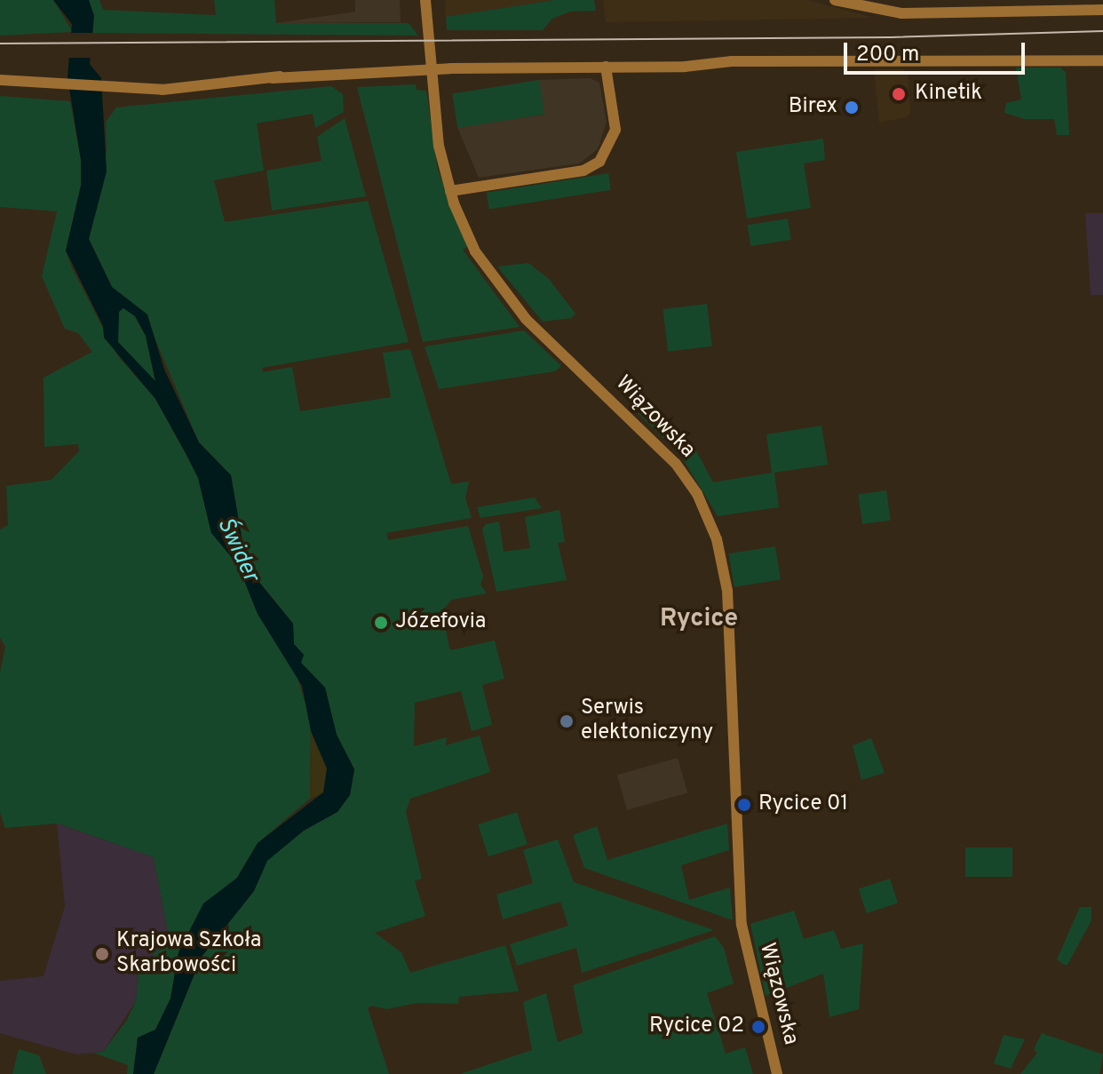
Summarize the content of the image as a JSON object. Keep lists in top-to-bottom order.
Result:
{
  "streets": {
    "main road": ["Wiązowska"]
  },
  "districts": ["Rycice"],
  "water": ["Świder"],
  "places": [
    "Kinetik",
    "Birex",
    "Józefovia",
    "Serwis elektoniczyny",
    "Rycice 01",
    "Krajowa Szkoła Skarbowości",
    "Rycice 02"
  ],
  "scale_bar": "200 m"
}
